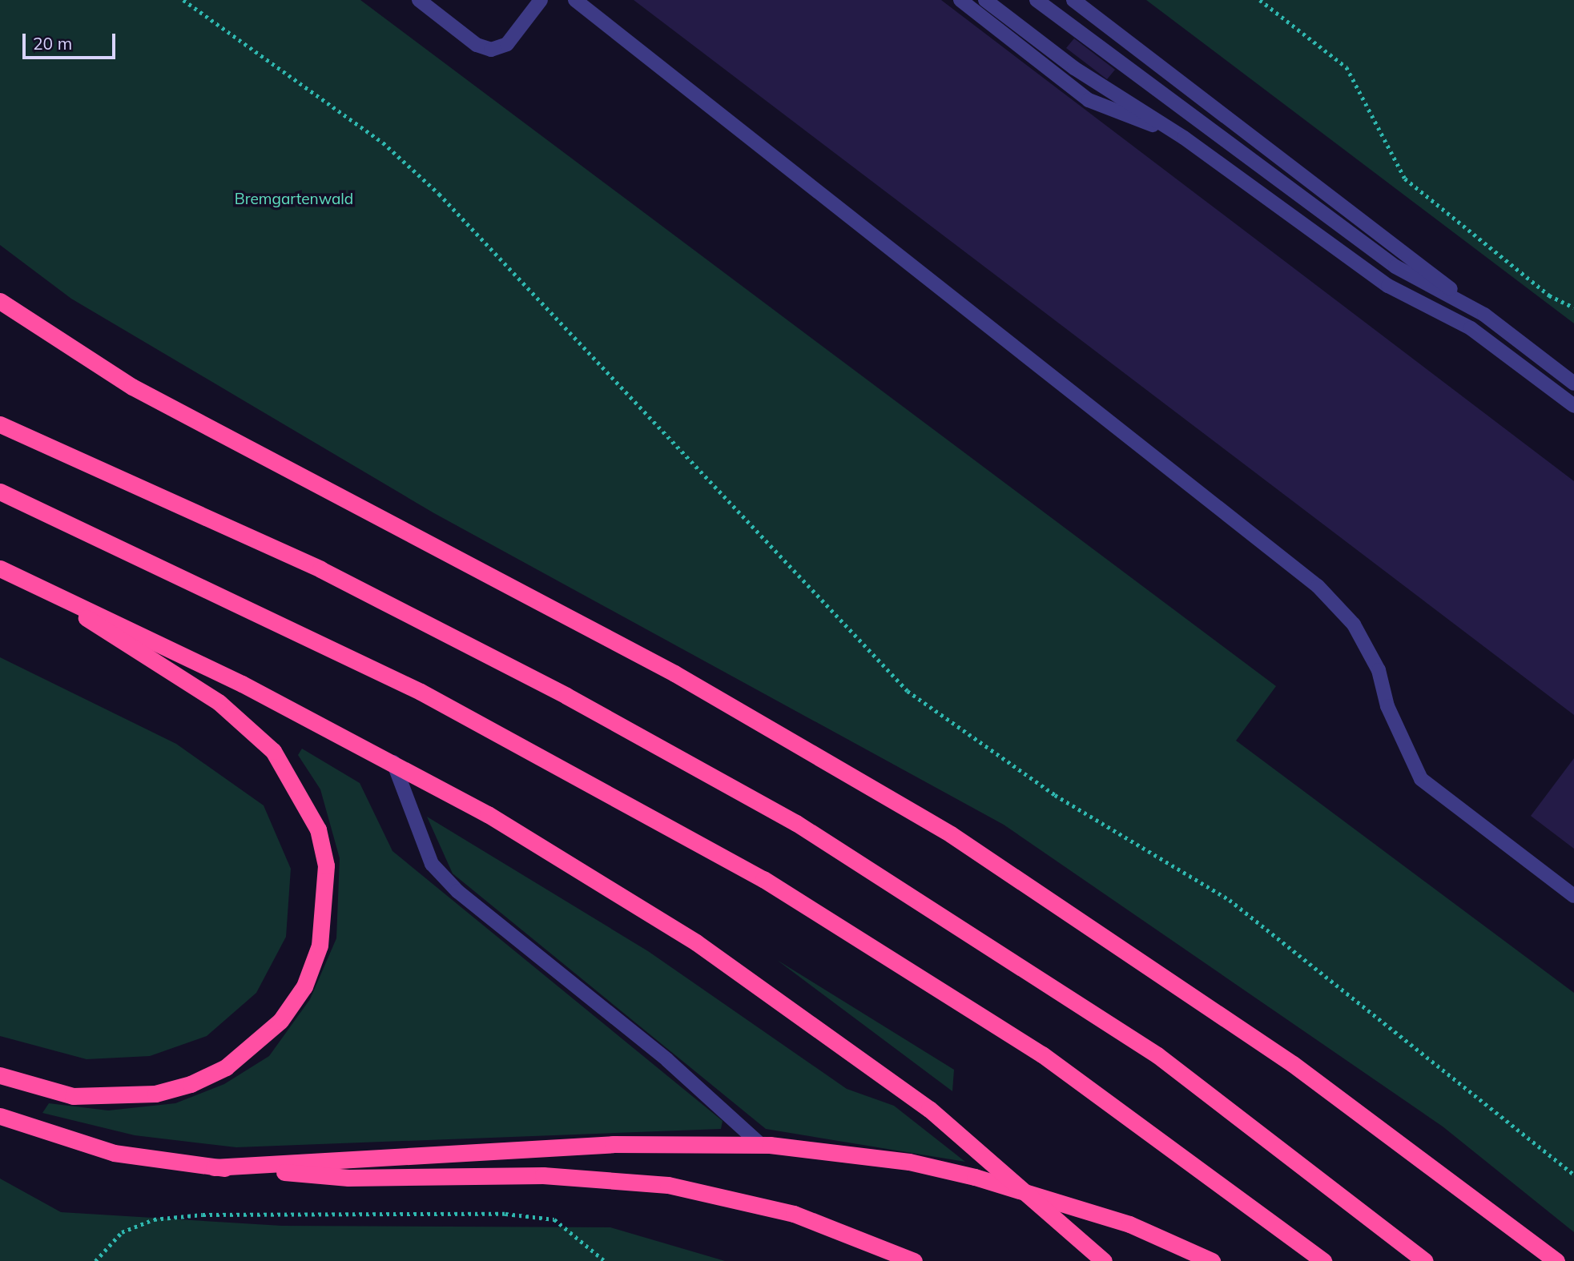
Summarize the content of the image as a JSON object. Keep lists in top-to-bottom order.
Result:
{
  "parks": ["Bremgartenwald"],
  "scale_bar": "20 m"
}
